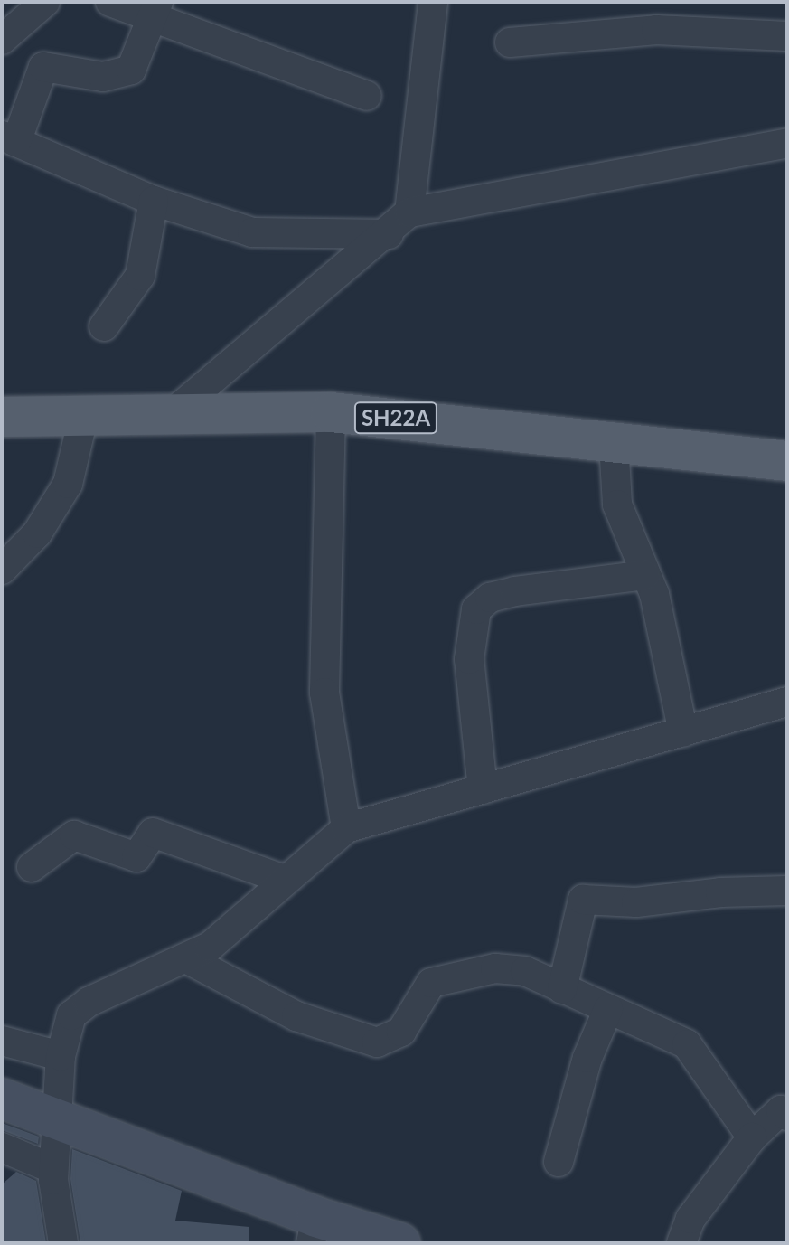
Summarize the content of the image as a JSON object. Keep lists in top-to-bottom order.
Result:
{
  "streets": {
    "main road": ["SH22A"]
  }
}
